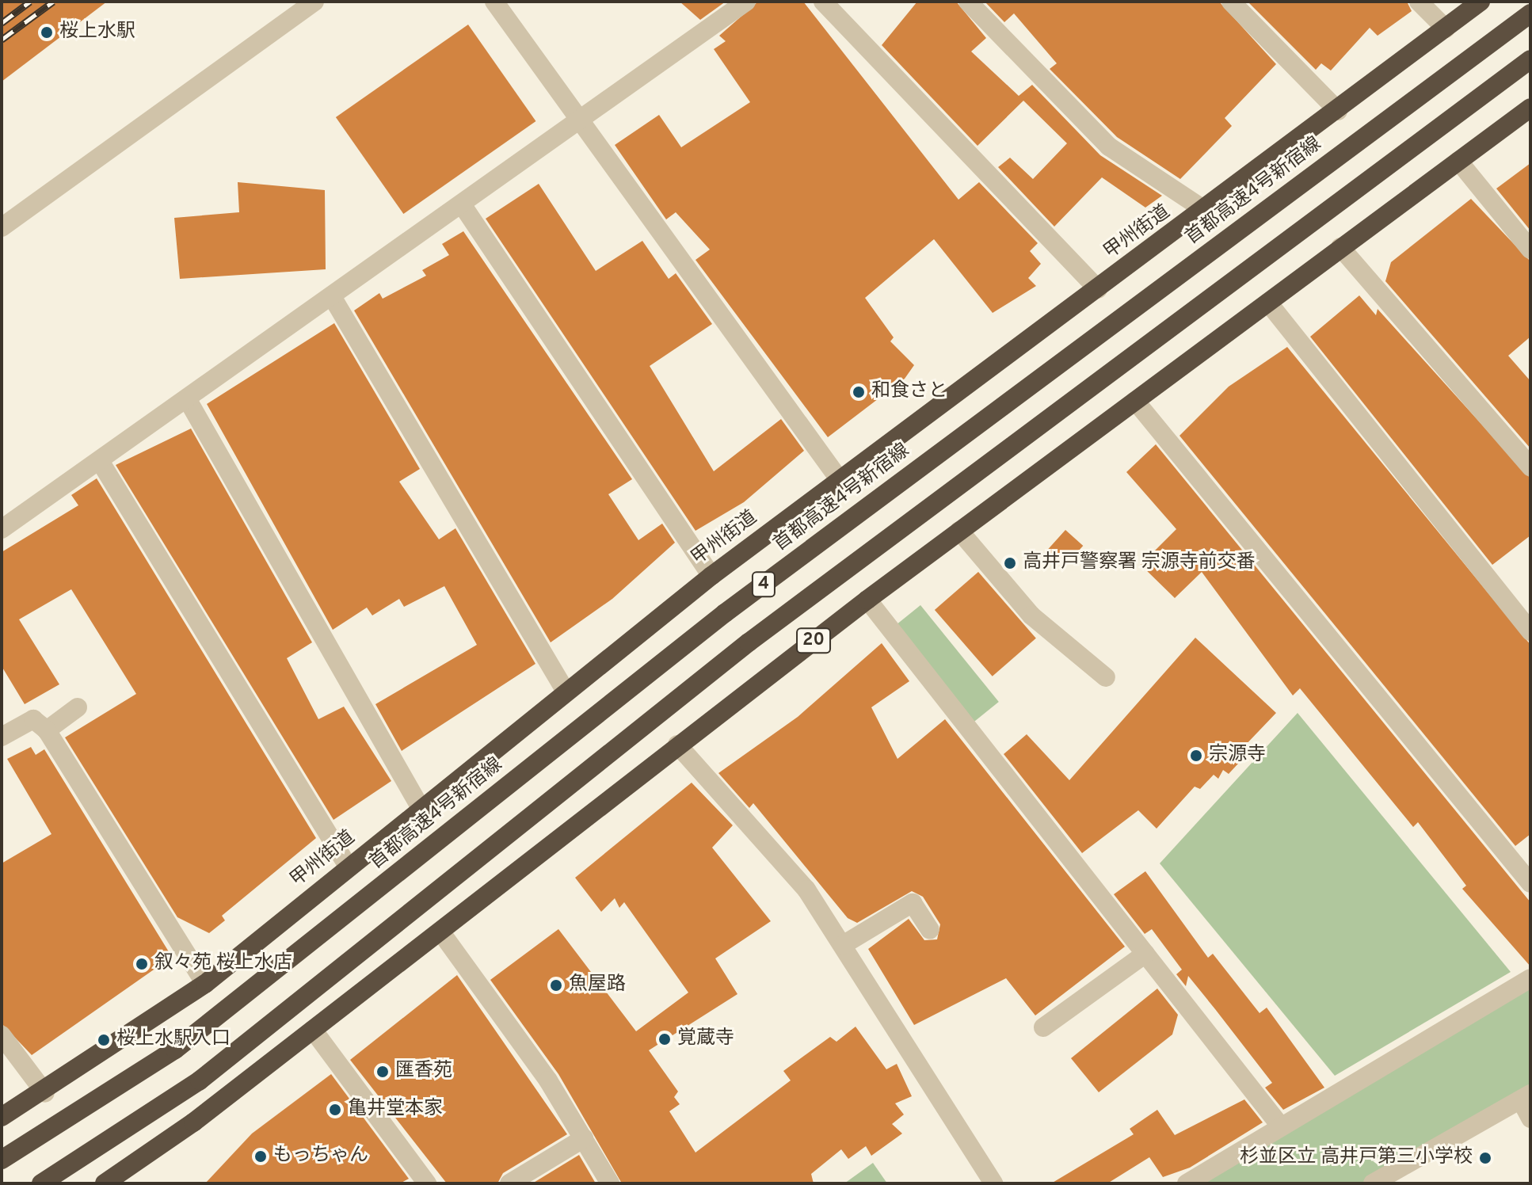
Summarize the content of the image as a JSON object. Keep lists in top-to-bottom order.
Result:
{
  "streets": {
    "highway": [
      "首都高速4号新宿線",
      "甲州街道",
      "4",
      "20"
    ]
  },
  "places": [
    "桜上水駅",
    "和食さと",
    "高井戸警察署 宗源寺前交番",
    "宗源寺",
    "叙々苑 桜上水店",
    "魚屋路",
    "覚蔵寺",
    "桜上水駅入口",
    "匯香苑",
    "亀井堂本家",
    "もっちゃん",
    "杉並区立 高井戸第三小学校"
  ]
}
